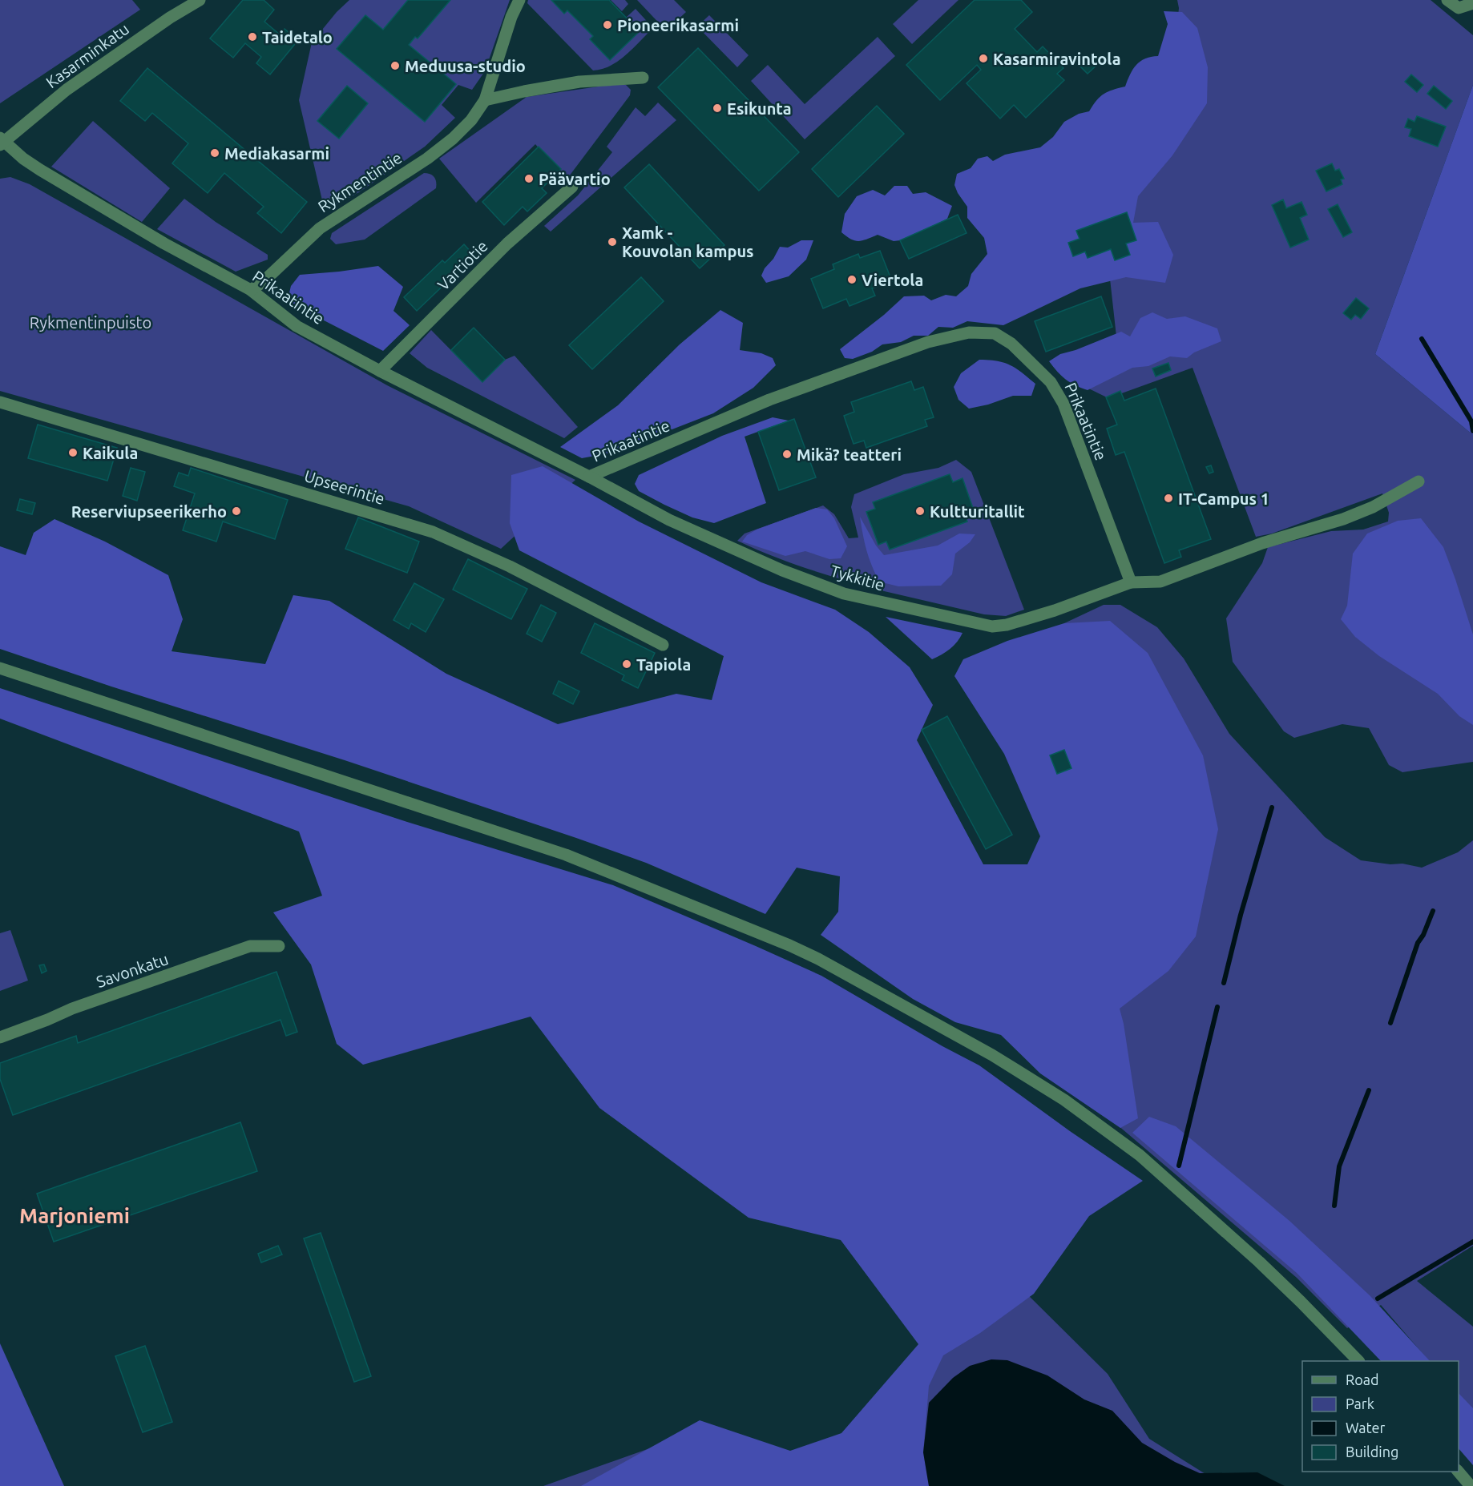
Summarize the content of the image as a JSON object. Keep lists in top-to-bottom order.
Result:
{
  "streets": {
    "street": [
      "Kasarminkatu",
      "Rykmentintie",
      "Vartiotie",
      "Prikaatintie",
      "Upseerintie",
      "Tykkitie",
      "Savonkatu"
    ]
  },
  "crossings": [
    ["Kasarminkatu", "Prikaatintie"],
    ["Rykmentintie", "Prikaatintie"],
    ["Vartiotie", "Prikaatintie"],
    ["Prikaatintie", "Tykkitie"]
  ],
  "districts": ["Marjoniemi"],
  "parks": ["Rykmentinpuisto"],
  "places": [
    "Pioneerikasarmi",
    "Taidetalo",
    "Kasarmiravintola",
    "Meduusa-studio",
    "Esikunta",
    "Mediakasarmi",
    "Päävartio",
    "Xamk - Kouvolan kampus",
    "Viertola",
    "Kaikula",
    "Mikä? teatteri",
    "IT-Campus 1",
    "Reserviupseerikerho",
    "Kultturitallit",
    "Tapiola"
  ],
  "legend": [
    "Road",
    "Park",
    "Water",
    "Building"
  ]
}
